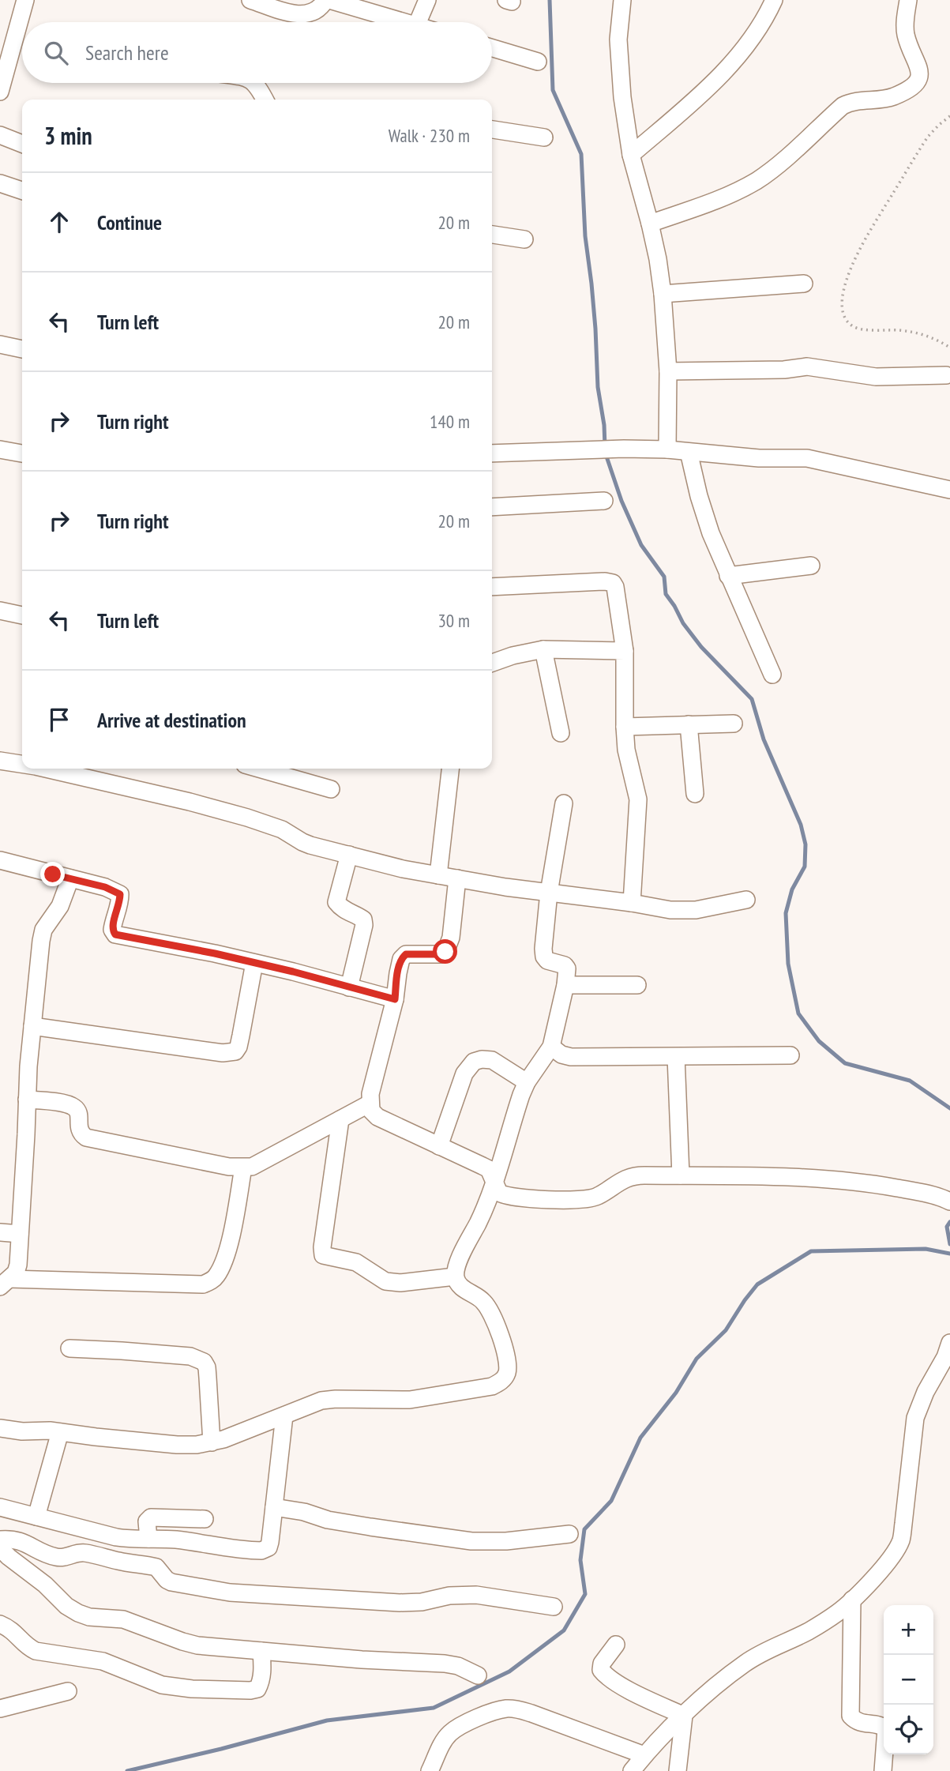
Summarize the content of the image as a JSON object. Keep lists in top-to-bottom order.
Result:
{
  "page": {
    "search": "Search here",
    "heading": ["3 min", "Walk · 230 m"],
    "list": [
      ["Continue", "20 m"],
      ["Turn left", "20 m"],
      ["Turn right", "140 m"],
      ["Turn right", "20 m"],
      ["Turn left", "30 m"],
      "Arrive at destination"
    ],
    "map_buttons": ["+", "−"]
  }
}
